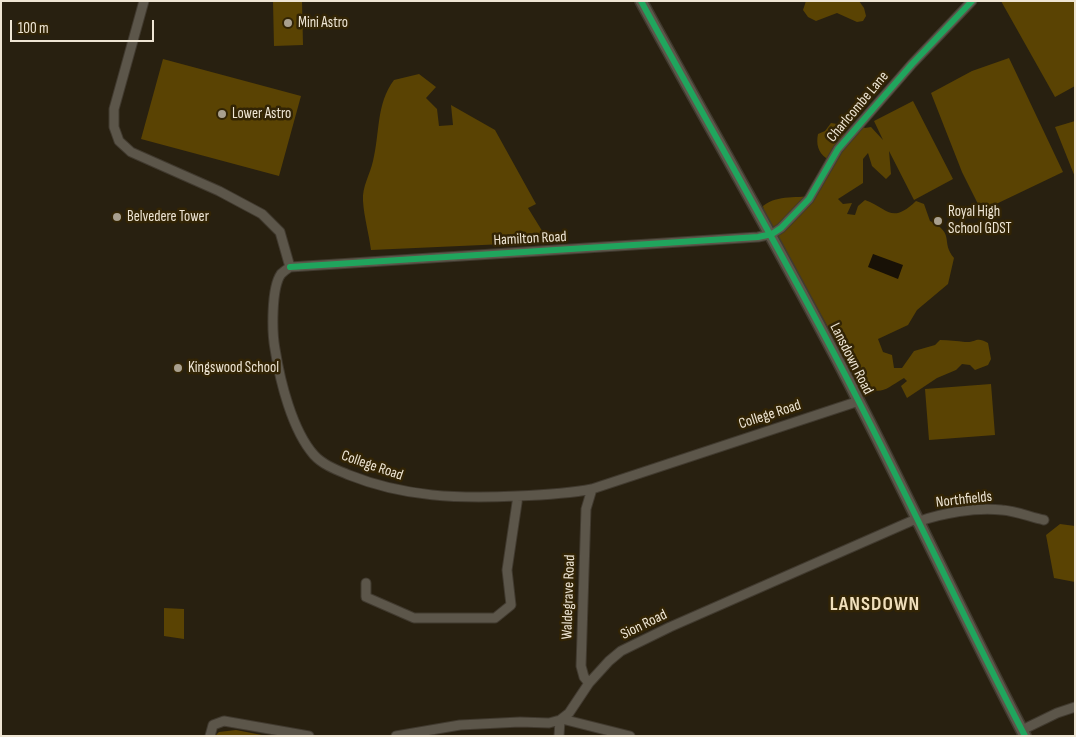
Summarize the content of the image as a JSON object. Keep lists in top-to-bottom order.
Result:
{
  "streets": {
    "street": [
      "Charlcombe Lane",
      "Hamilton Road",
      "Lansdown Road",
      "College Road",
      "Northfields",
      "Waldegrave Road",
      "Sion Road"
    ]
  },
  "crossings": [
    ["Charlcombe Lane", "Hamilton Road"],
    ["Charlcombe Lane", "Lansdown Road"],
    ["Hamilton Road", "Lansdown Road"],
    ["Hamilton Road", "College Road"],
    ["Lansdown Road", "College Road"],
    ["Lansdown Road", "Northfields"],
    ["Lansdown Road", "Sion Road"],
    ["College Road", "Waldegrave Road"],
    ["Northfields", "Sion Road"],
    ["Waldegrave Road", "Sion Road"]
  ],
  "districts": ["LANSDOWN"],
  "places": [
    "Mini Astro",
    "Lower Astro",
    "Belvedere Tower",
    "Royal High School GDST",
    "Kingswood School"
  ],
  "scale_bar": "100 m"
}
